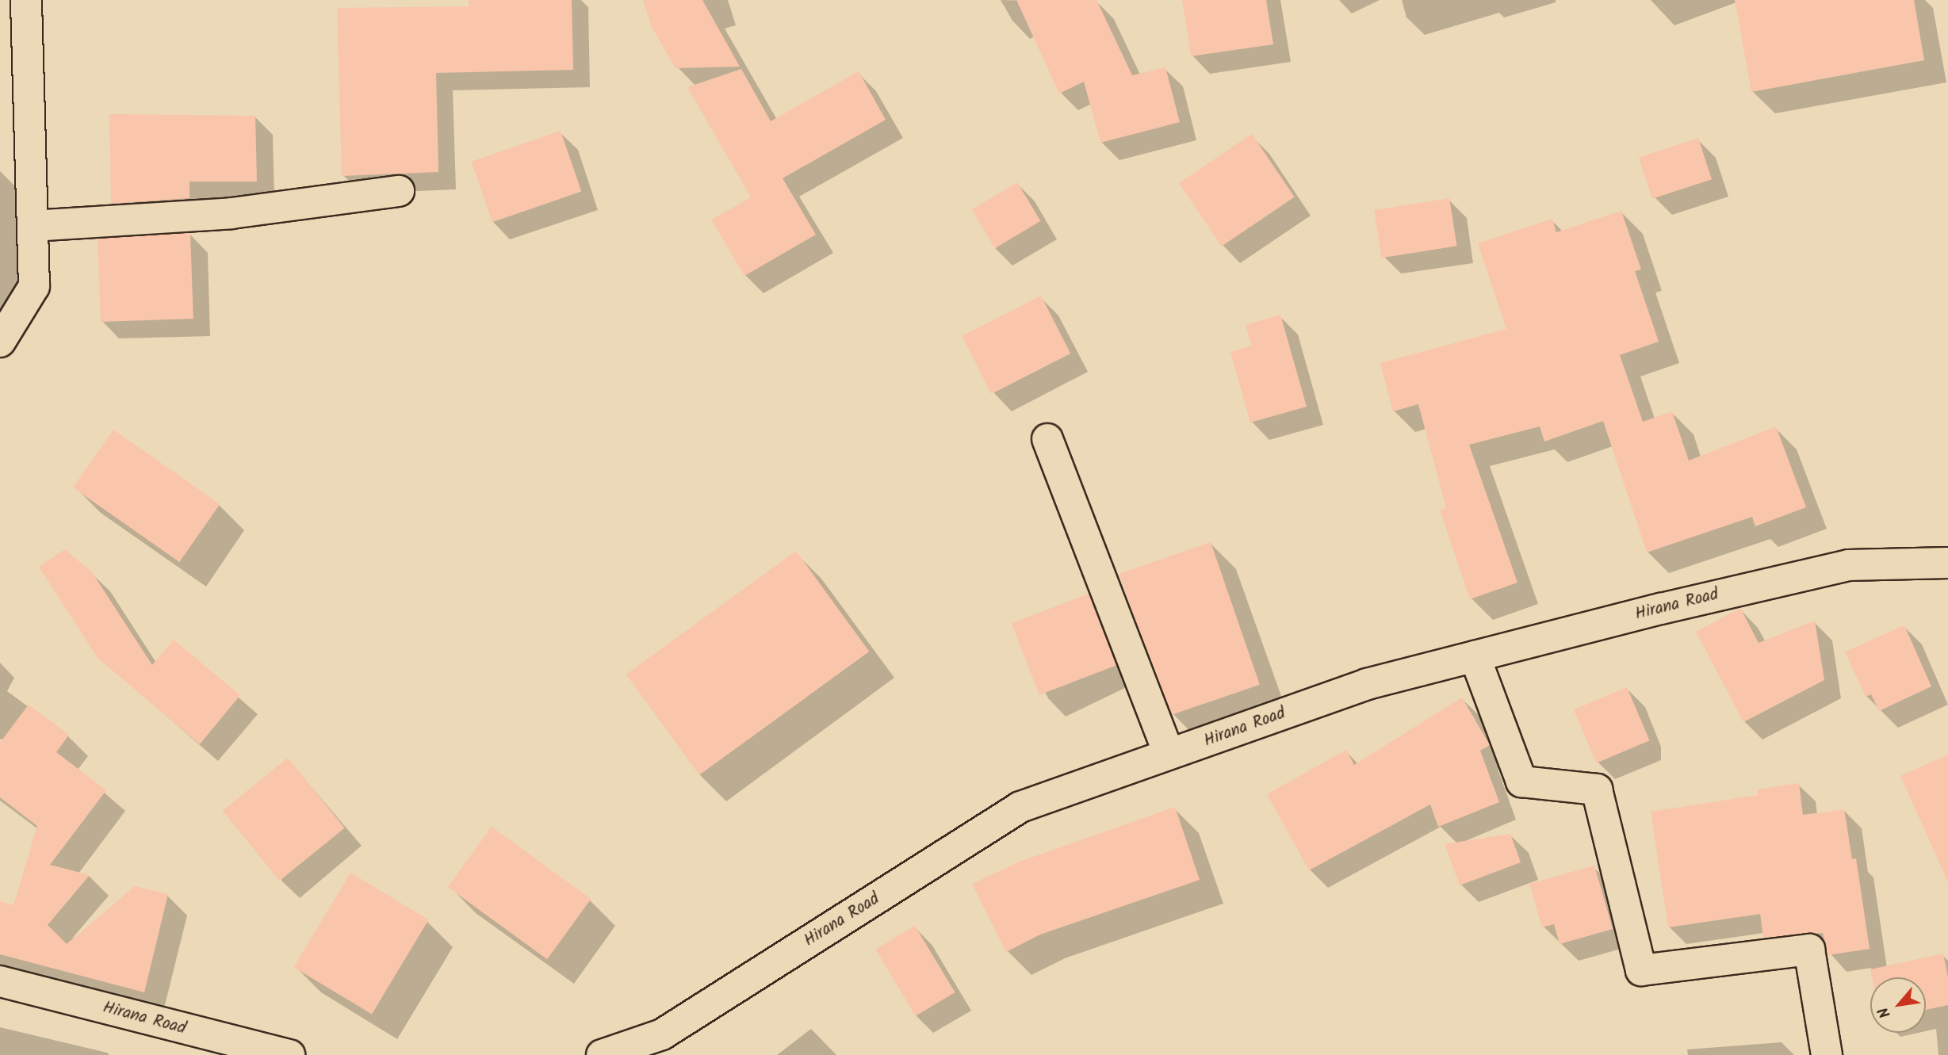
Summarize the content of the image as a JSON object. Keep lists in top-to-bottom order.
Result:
{
  "streets": {
    "street": ["Hirana Road"]
  },
  "north": "bottom left"
}
